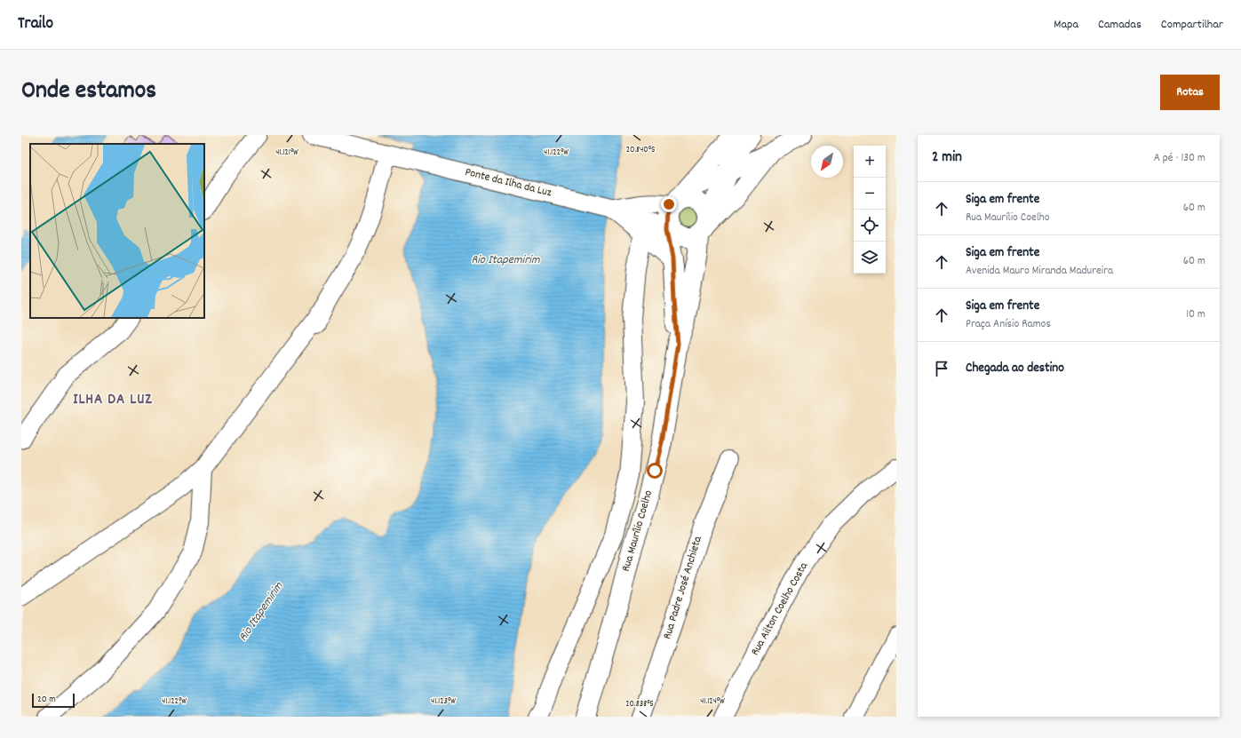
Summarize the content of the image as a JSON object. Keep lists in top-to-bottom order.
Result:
{
  "streets": {
    "main road": ["Rua Maurílio Coelho"],
    "street": ["Ponte da Ilha da Luz", "Rua Padre José Anchieta", "Rua Ailton Coelho Costa"]
  },
  "districts": ["ILHA DA LUZ"],
  "water": ["Rio Itapemirim"],
  "scale_bar": "20 m",
  "north": "bottom left",
  "page": {
    "header": "Trailo",
    "nav": ["Mapa", "Camadas", "Compartilhar"],
    "title": "Onde estamos",
    "buttons": "Rotas",
    "heading": ["2 min", "A pé · 130 m"],
    "map_buttons": ["+", "−"],
    "list": [
      ["Siga em frente", "Rua Maurílio Coelho", "60 m"],
      ["Siga em frente", "Avenida Mauro Miranda Madureira", "60 m"],
      ["Siga em frente", "Praça Anísio Ramos", "10 m"],
      "Chegada ao destino"
    ],
    "scale": "20 m"
  },
  "coordinates": [
    "20.840°S",
    "41.121°W",
    "41.122°W",
    "41.123°W",
    "41.124°W",
    "20.838°S"
  ]
}
